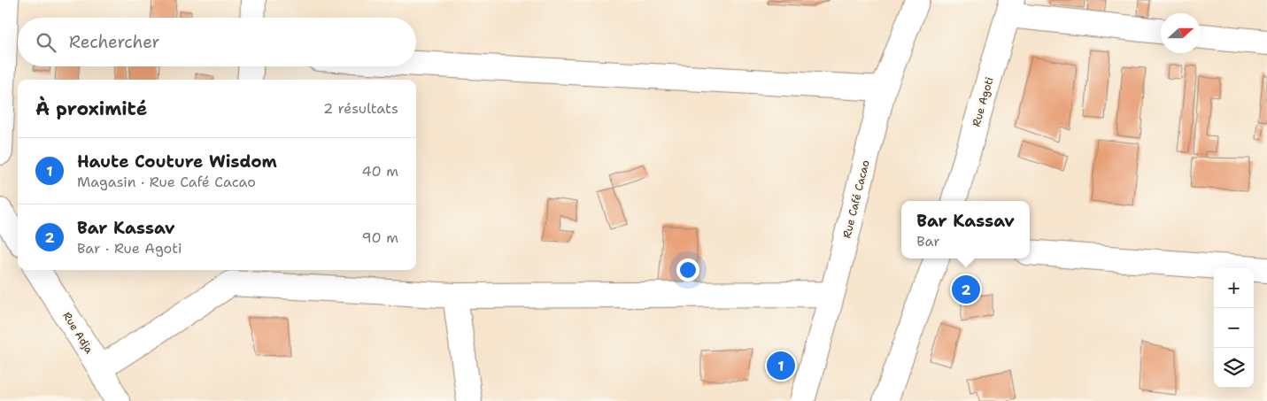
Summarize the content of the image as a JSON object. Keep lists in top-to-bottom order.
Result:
{
  "streets": {
    "street": ["Rue Agoti", "Rue Café Cacao", "Rue Adja"]
  },
  "north": "right",
  "page": {
    "search": "Rechercher",
    "heading": ["À proximité", "2 résultats"],
    "list": [
      {
        "mark": "1",
        "name": "Haute Couture Wisdom",
        "note": "Magasin · Rue Café Cacao",
        "value": "40 m"
      },
      {
        "mark": "2",
        "name": "Bar Kassav",
        "note": "Bar · Rue Agoti",
        "value": "90 m"
      }
    ],
    "popup": ["Bar Kassav", "Bar"],
    "map_buttons": ["+", "−"],
    "pins": ["2", "1"]
  }
}
